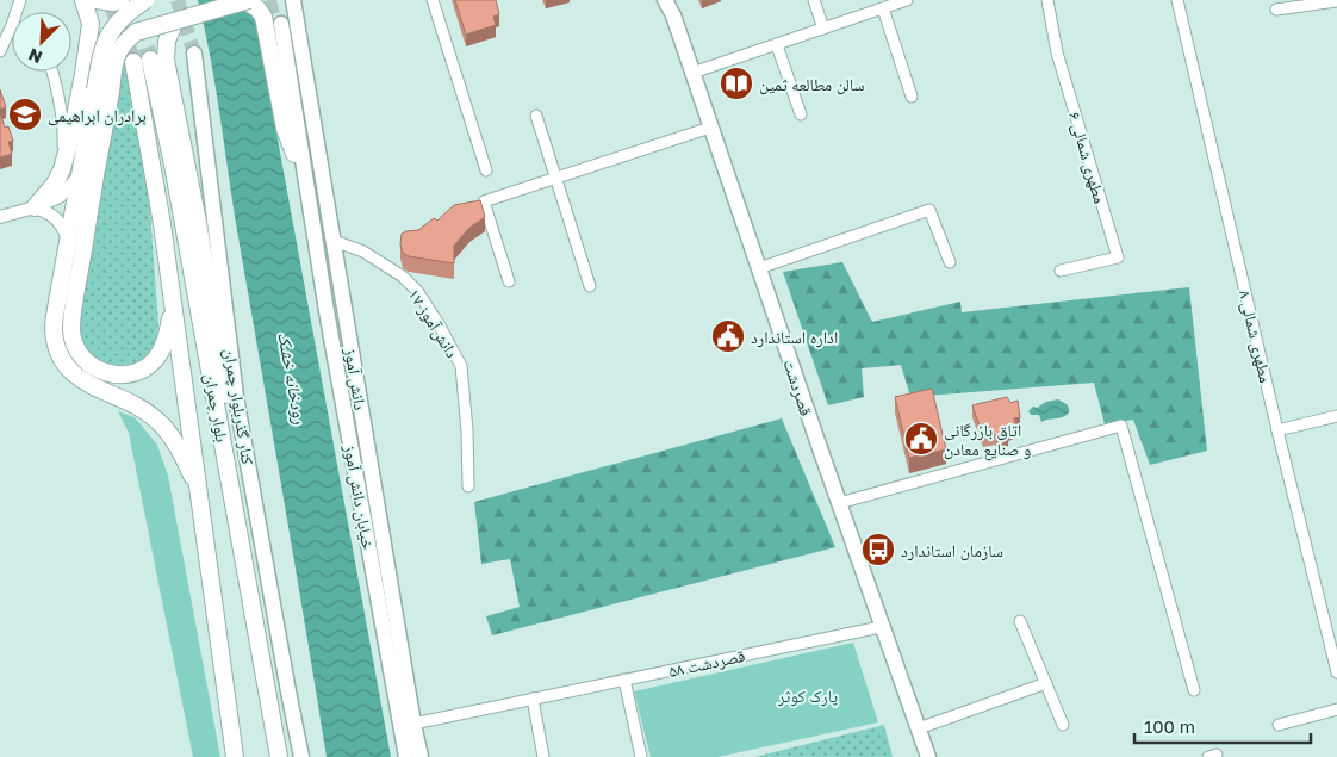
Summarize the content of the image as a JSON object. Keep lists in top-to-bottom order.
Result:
{
  "streets": {
    "main road": [
      "دانش آموز",
      "قصردشت",
      "کنار گذربلوار چمران",
      "بلوار چمران",
      "خیابان دانش آموز"
    ],
    "street": [
      "۶ مطهری شمالی",
      "دانش‌آموز ۱۷",
      "۸ مطهری شمالی",
      "قصردشت ۵۸"
    ]
  },
  "crossings": [
    ["دانش‌آموز ۱۷", "دانش آموز"],
    ["دانش آموز", "قصردشت ۵۸"],
    ["قصردشت", "قصردشت ۵۸"]
  ],
  "water": ["رودخانه خشک"],
  "parks": ["پارک کوثر"],
  "places": {
    "library": ["سالن مطالعه ثمین"],
    "school or university": ["برادران ابراهیمی"],
    "public building": ["اداره استاندارد", "اتاق بازرگانی و صنایع معادن"],
    "bus stop": ["سازمان استاندارد"]
  },
  "scale_bar": "100 m",
  "north": "bottom left"
}
